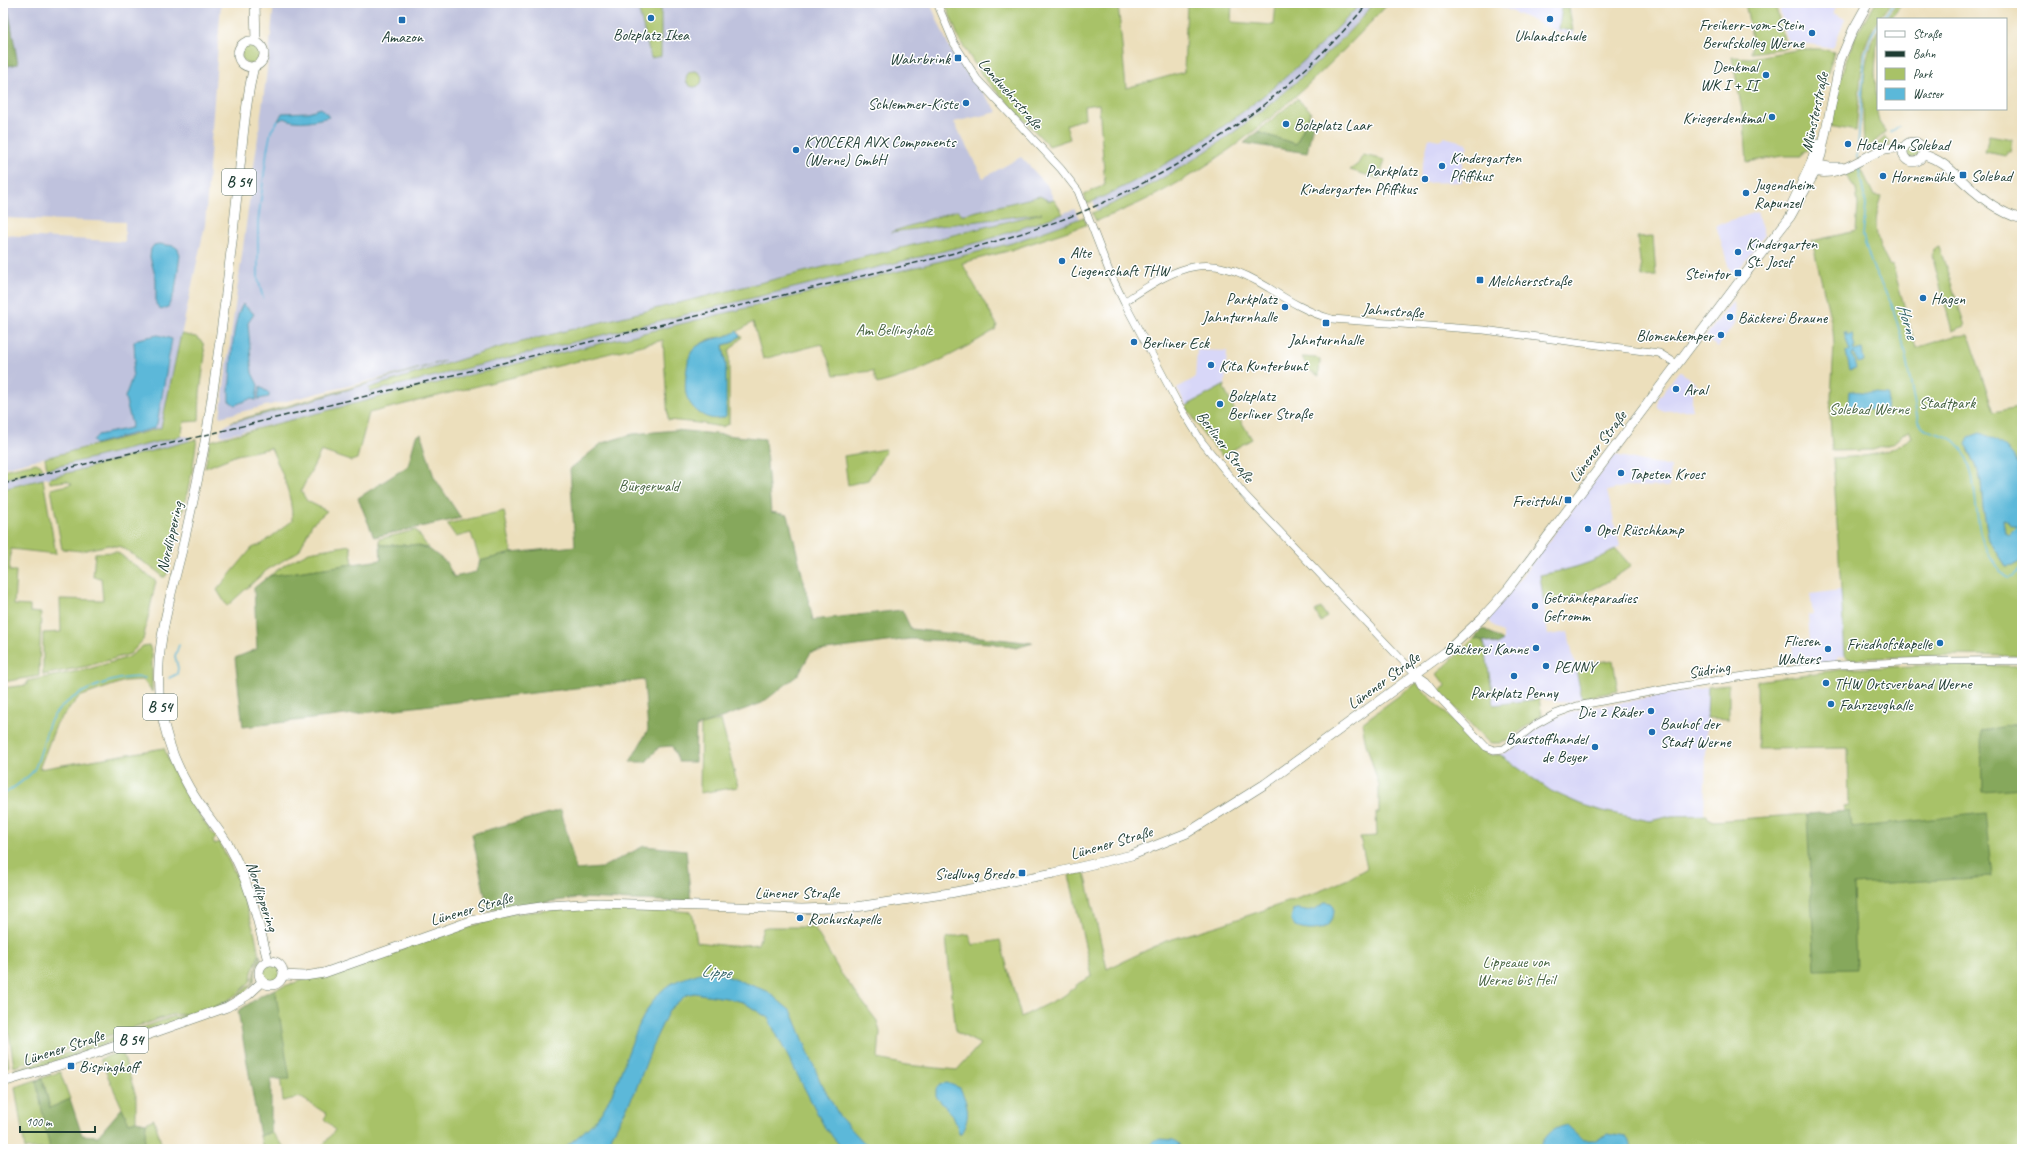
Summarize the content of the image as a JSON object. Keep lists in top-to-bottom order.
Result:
{
  "streets": {
    "main road": [
      "Münsterstraße",
      "B 54",
      "Lünener Straße",
      "Nordlippering"
    ],
    "street": [
      "Landwehrstraße",
      "Jahnstraße",
      "Berliner Straße",
      "Südring"
    ]
  },
  "crossings": [
    ["Landwehrstraße", "Berliner Straße"],
    ["Münsterstraße", "Lünener Straße"],
    ["Jahnstraße", "Berliner Straße"],
    ["Jahnstraße", "Lünener Straße"],
    ["Berliner Straße", "Lünener Straße"],
    ["Berliner Straße", "Südring"],
    ["Lünener Straße", "Nordlippering"],
    ["Lünener Straße", "Südring"]
  ],
  "water": ["Horne", "Lippe"],
  "parks": [
    "Am Bellingholz",
    "Stadtpark",
    "Solebad Werne",
    "Bürgerwald",
    "Lippeaue von Werne bis Heil"
  ],
  "places": {
    "other": [
      "Bolzplatz Ikea",
      "Uhlandschule",
      "Freiherr-vom-Stein Berufskolleg Werne",
      "Denkmal WK I + II",
      "Schlemmer-Kiste",
      "Kriegerdenkmal",
      "Bolzplatz Laar",
      "Hotel Am Solebad",
      "KYOCERA AVX Components (Werne) GmbH",
      "Kindergarten Pfiffikus",
      "Hornemühle",
      "Parkplatz Kindergarten Pfiffikus",
      "Jugendheim Rapunzel",
      "Kindergarten St. Josef",
      "Alte Liegenschaft THW",
      "Hagen",
      "Parkplatz Jahnturnhalle",
      "Bäckerei Braune",
      "Blomenkemper",
      "Berliner Eck",
      "Kita Kunterbunt",
      "Aral",
      "Bolzplatz Berliner Straße",
      "Tapeten Kroes",
      "Opel Rüschkamp",
      "Getränkeparadies Gefromm",
      "Friedhofskapelle",
      "Bäckerei Kanne",
      "Fliesen Walters",
      "PENNY",
      "Parkplatz Penny",
      "THW Ortsverband Werne",
      "Fahrzeughalle",
      "Die 2 Räder",
      "Bauhof der Stadt Werne",
      "Baustoffhandel de Beyer",
      "Rochuskapelle"
    ],
    "transit": [
      "Amazon",
      "Wahrbrink",
      "Solebad",
      "Steintor",
      "Melchersstraße",
      "Jahnturnhalle",
      "Freistuhl",
      "Siedlung Bredo",
      "Bispinghoff"
    ]
  },
  "legend": [
    "Straße",
    "Bahn",
    "Park",
    "Wasser"
  ],
  "scale_bar": "100 m"
}
